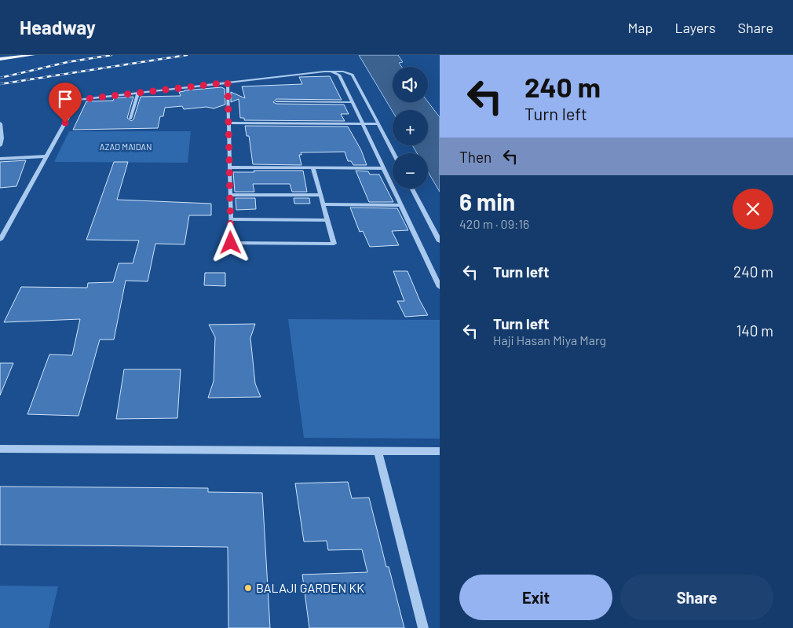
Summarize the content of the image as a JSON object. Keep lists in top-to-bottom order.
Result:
{
  "parks": ["AZAD MAIDAN"],
  "places": ["BALAJI GARDEN KK"],
  "page": {
    "header": "Headway",
    "nav": ["Map", "Layers", "Share"],
    "turn": ["240 m", "Turn left"],
    "map_buttons": ["+", "−"],
    "then": "Then",
    "heading": ["6 min", "420 m · 09:16"],
    "list": [
      {
        "name": "Turn left",
        "value": "240 m"
      },
      {
        "name": "Turn left",
        "note": "Haji Hasan Miya Marg",
        "value": "140 m"
      }
    ],
    "buttons": ["Exit", "Share"]
  }
}
